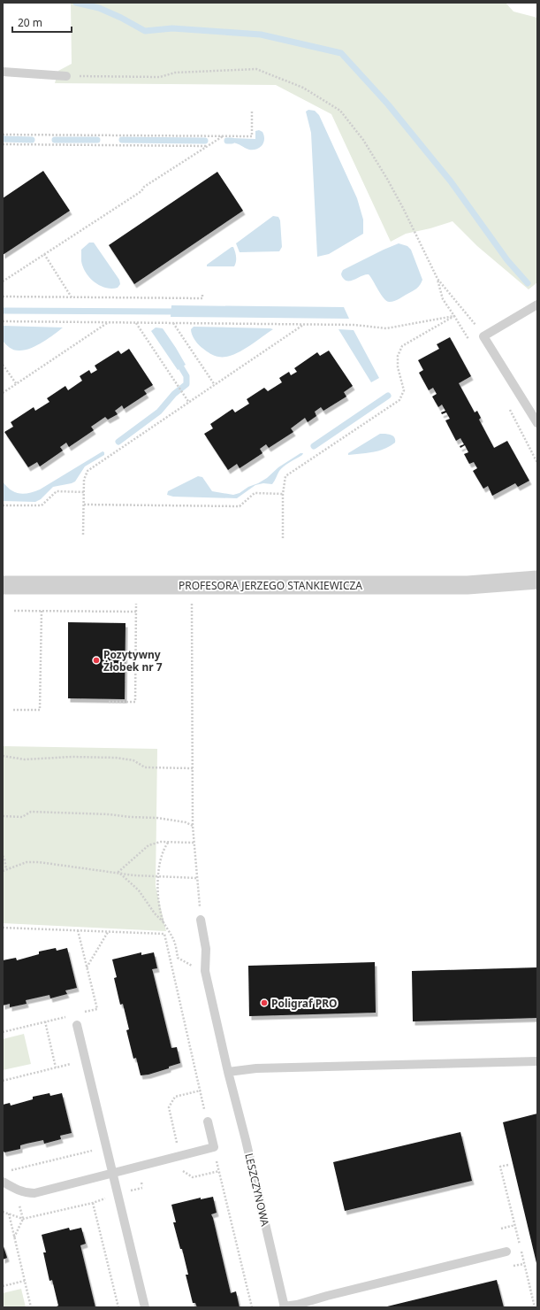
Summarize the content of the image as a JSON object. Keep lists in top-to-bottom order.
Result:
{
  "streets": {
    "street": ["PROFESORA JERZEGO STANKIEWICZA"],
    "lane": ["LESZCZYNOWA"]
  },
  "places": ["Pozytywny Żłobek nr 7", "Poligraf PRO"],
  "scale_bar": "20 m"
}
